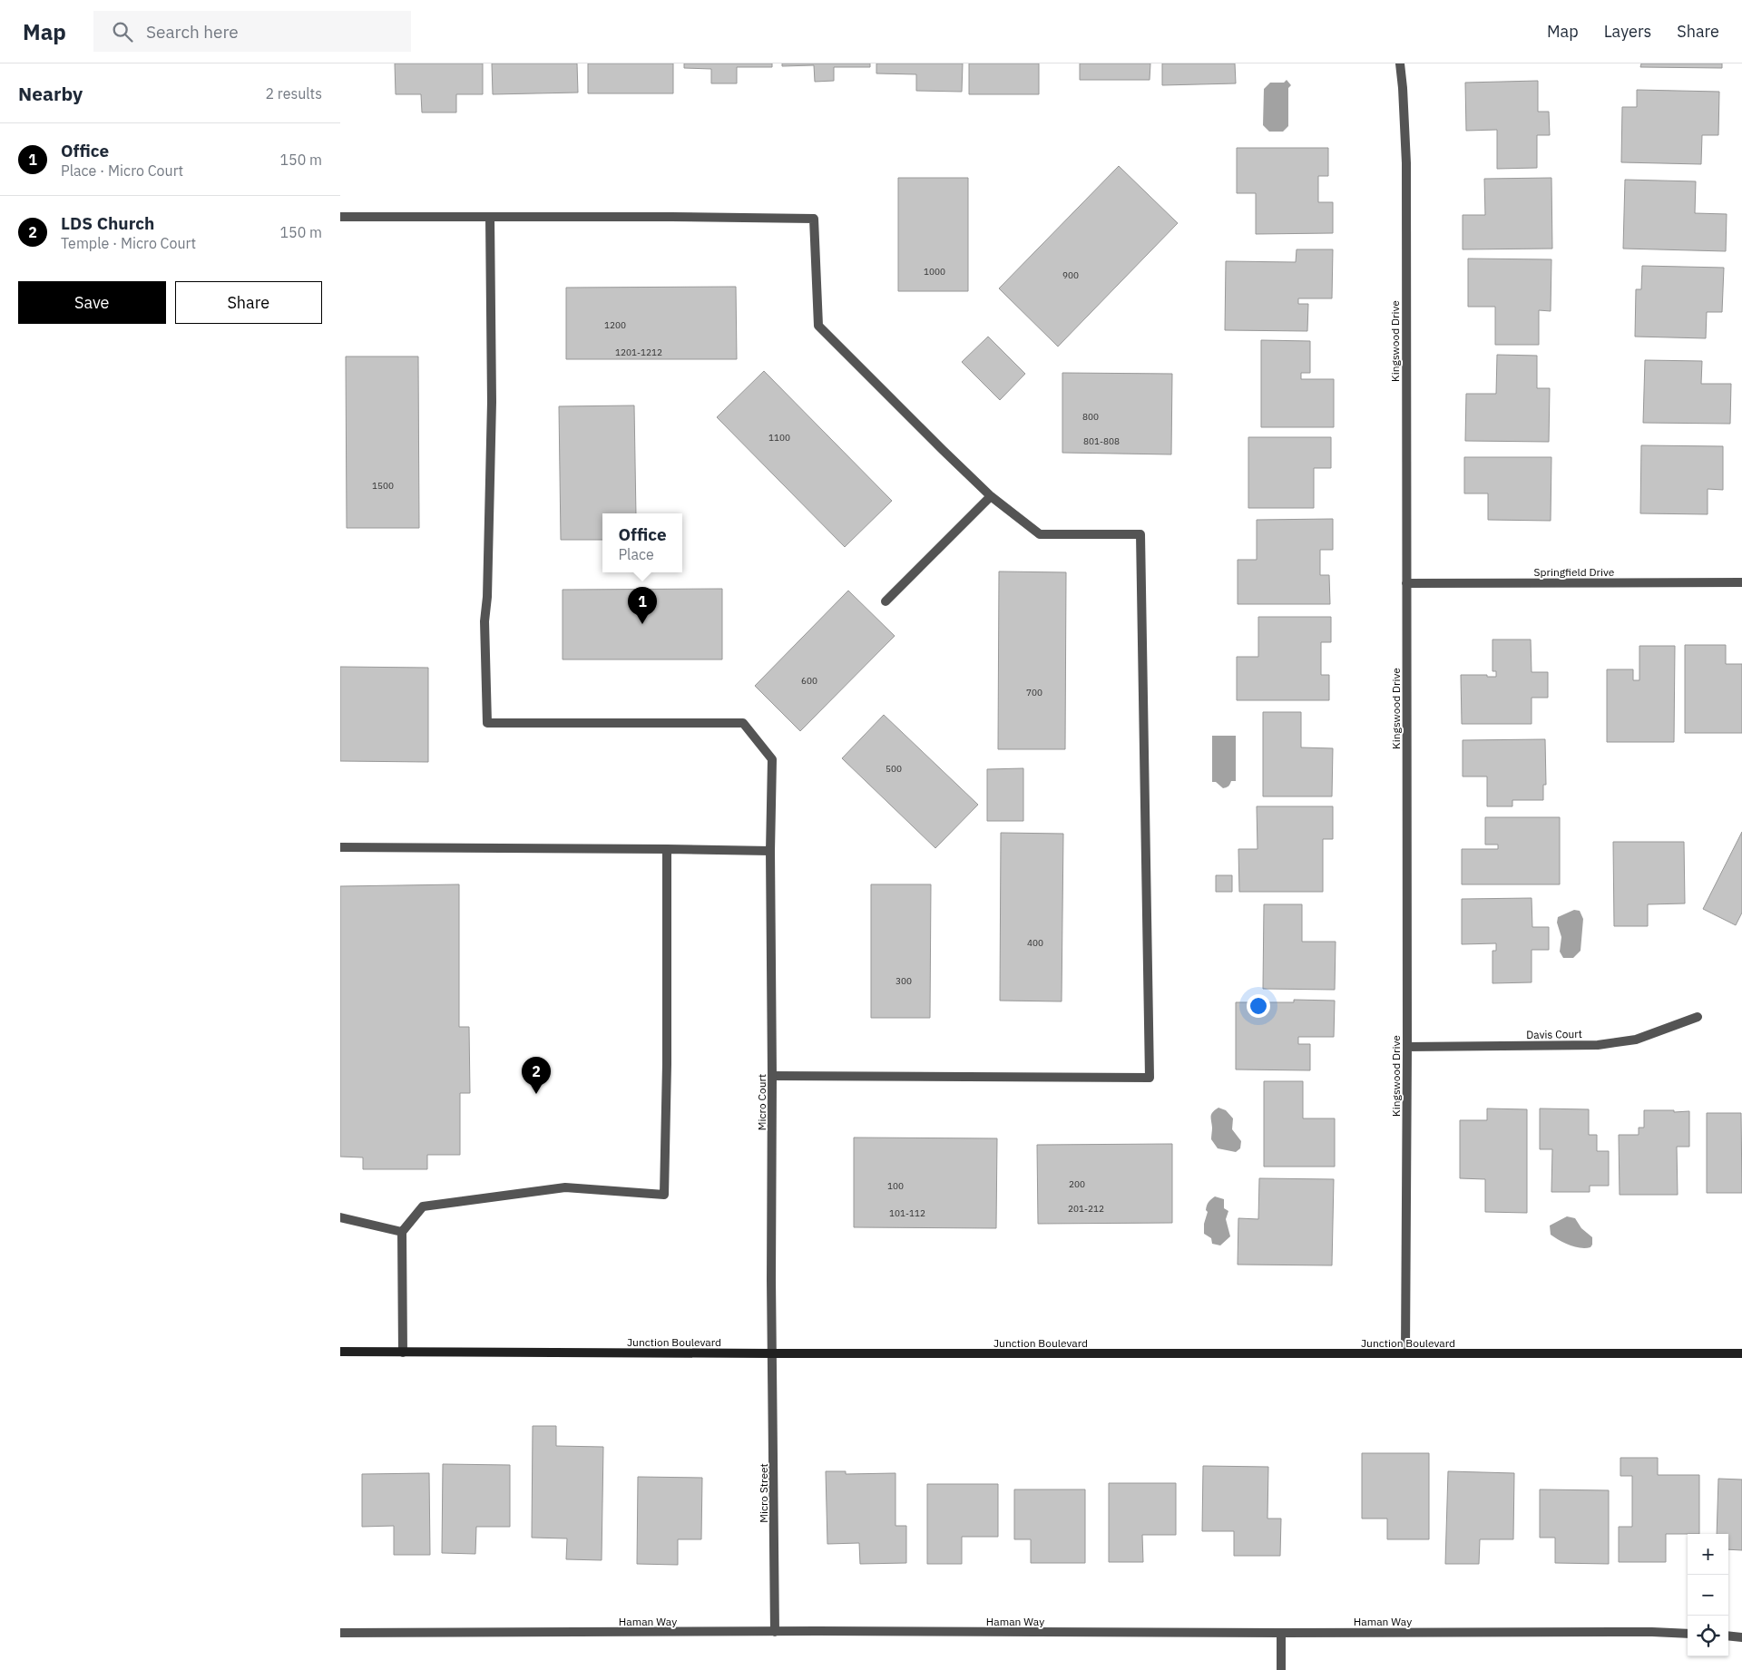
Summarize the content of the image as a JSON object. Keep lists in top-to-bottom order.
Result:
{
  "streets": {
    "main road": ["Junction Boulevard"],
    "street": [
      "Kingswood Drive",
      "Springfield Drive",
      "Davis Court",
      "Micro Court",
      "Micro Street",
      "Haman Way"
    ]
  },
  "crossings": [
    ["Kingswood Drive", "Springfield Drive"],
    ["Kingswood Drive", "Davis Court"],
    ["Kingswood Drive", "Junction Boulevard"],
    ["Micro Court", "Junction Boulevard"],
    ["Micro Court", "Micro Street"],
    ["Junction Boulevard", "Micro Street"],
    ["Micro Street", "Haman Way"]
  ],
  "house_numbers": [
    "1000",
    "900",
    "1200",
    "1201-1212",
    "800",
    "1100",
    "801-808",
    "1500",
    "600",
    "700",
    "500",
    "400",
    "300",
    "200",
    "100",
    "201-212",
    "101-112"
  ],
  "page": {
    "header": "Map",
    "search": "Search here",
    "nav": ["Map", "Layers", "Share"],
    "heading": ["Nearby", "2 results"],
    "list": [
      {
        "mark": "1",
        "name": "Office",
        "note": "Place · Micro Court",
        "value": "150 m"
      },
      {
        "mark": "2",
        "name": "LDS Church",
        "note": "Temple · Micro Court",
        "value": "150 m"
      }
    ],
    "buttons": ["Save", "Share"],
    "popup": ["Office", "Place"],
    "pins": ["1", "2"],
    "map_buttons": ["+", "−"]
  }
}
